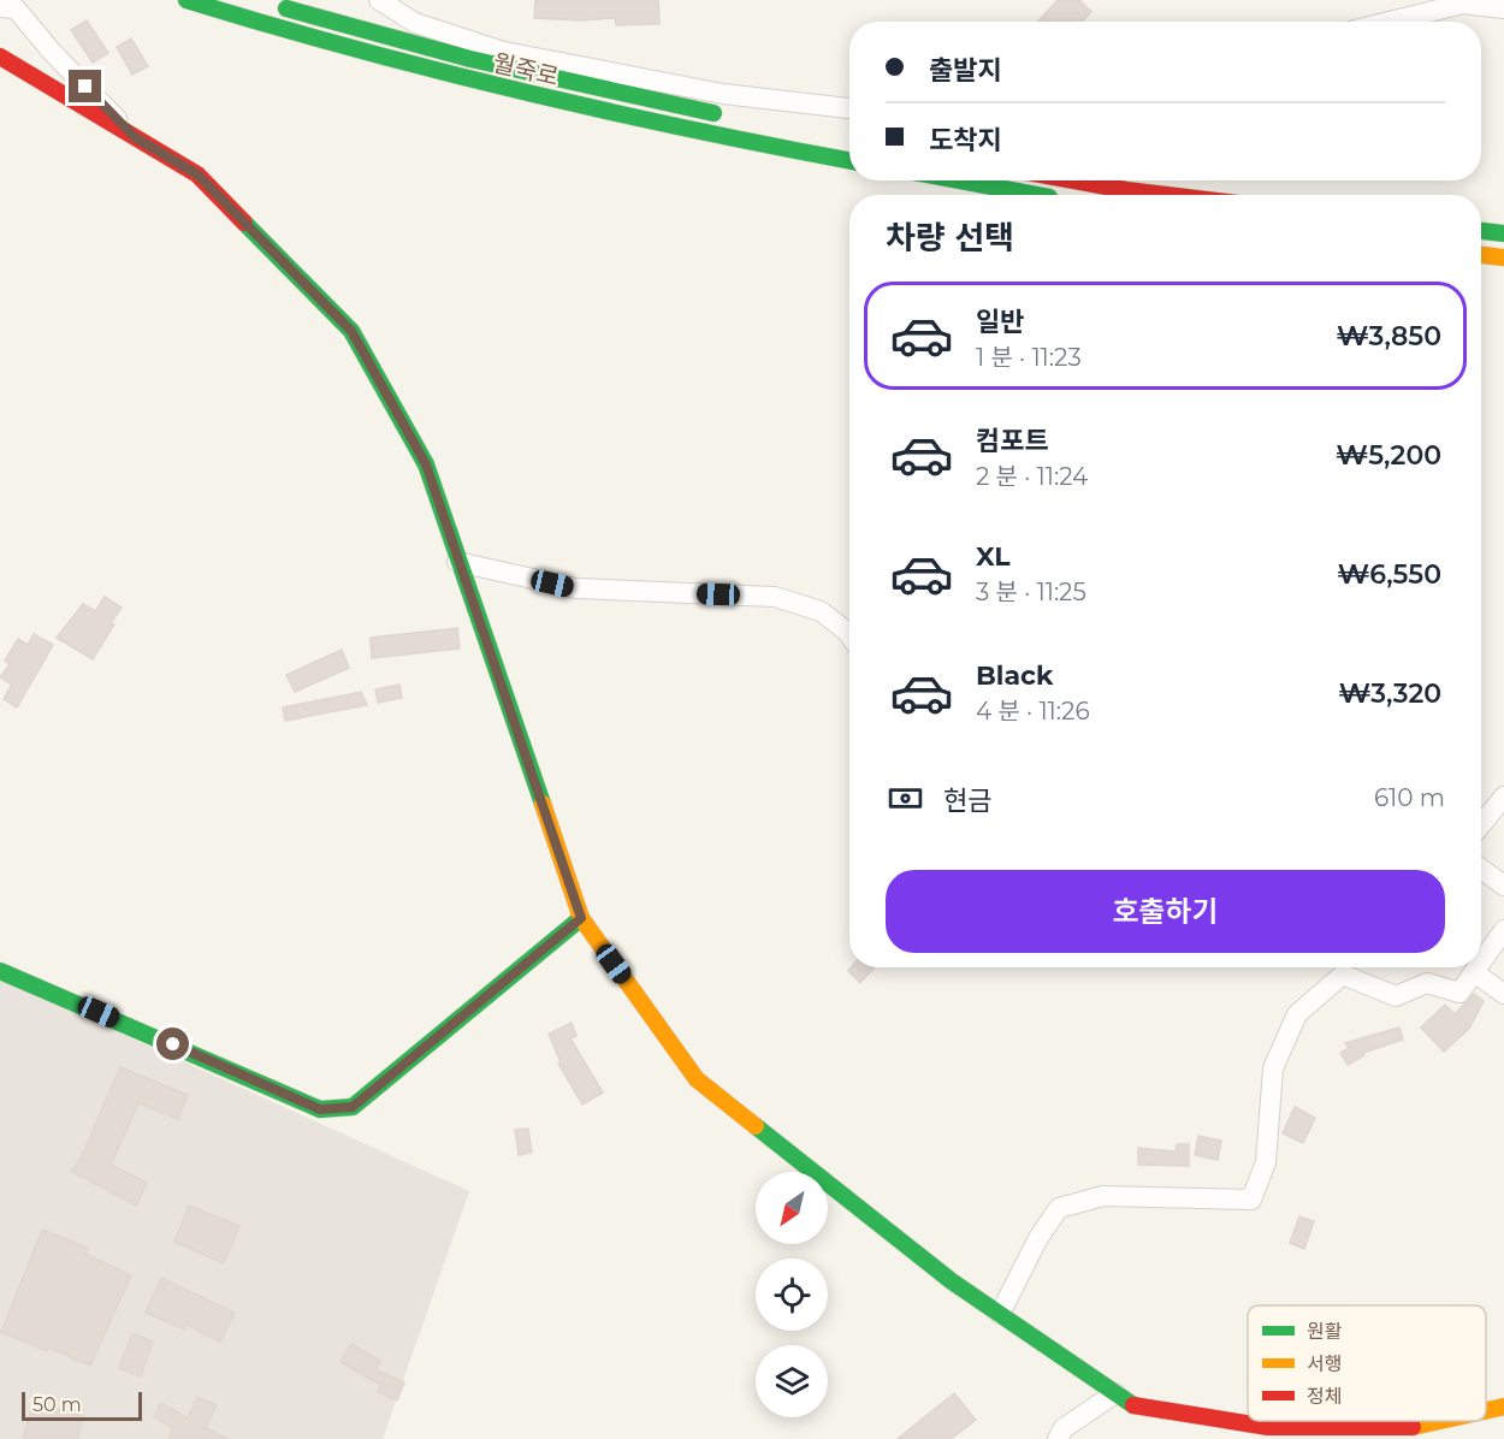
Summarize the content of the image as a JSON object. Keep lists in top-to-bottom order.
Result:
{
  "streets": {
    "street": ["월죽로"]
  },
  "legend": ["원활", "서행", "정체"],
  "scale_bar": "50 m",
  "north": "bottom left",
  "page": {
    "banner": ["출발지", "도착지"],
    "heading": "차량 선택",
    "list": [
      {
        "name": "일반",
        "note": "1 분 · 11:23",
        "value": "₩3,850"
      },
      {
        "name": "컴포트",
        "note": "2 분 · 11:24",
        "value": "₩5,200"
      },
      {
        "name": "XL",
        "note": "3 분 · 11:25",
        "value": "₩6,550"
      },
      {
        "name": "Black",
        "note": "4 분 · 11:26",
        "value": "₩3,320"
      }
    ],
    "pay": ["현금", "610 m"],
    "buttons": "호출하기",
    "scale": "50 m"
  }
}
